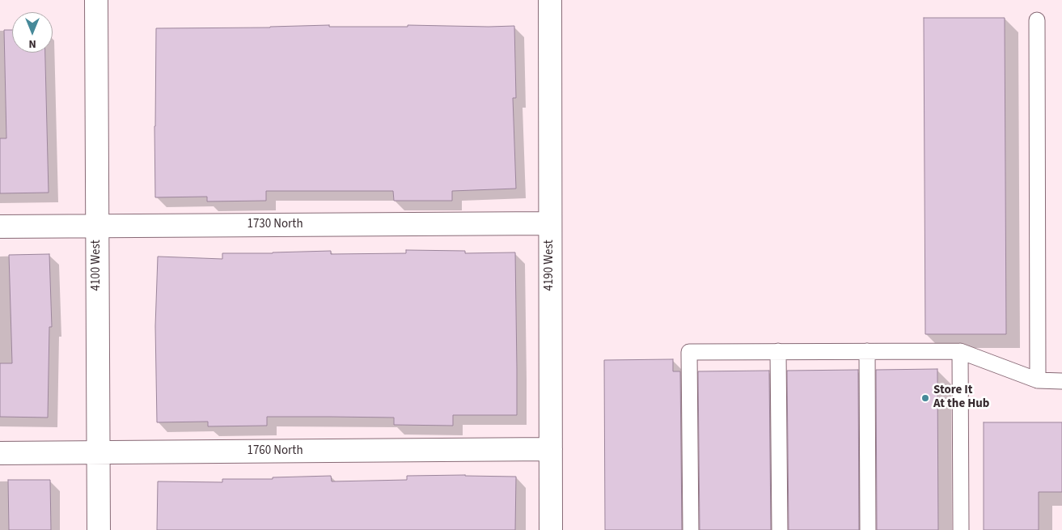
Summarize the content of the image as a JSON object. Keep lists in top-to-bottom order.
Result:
{
  "streets": {
    "street": [
      "1730 North",
      "4100 West",
      "4190 West",
      "1760 North"
    ]
  },
  "crossings": [
    ["1730 North", "4100 West"],
    ["1730 North", "4190 West"],
    ["4100 West", "1760 North"],
    ["4190 West", "1760 North"]
  ],
  "places": ["Store It At the Hub"],
  "north": "bottom"
}
